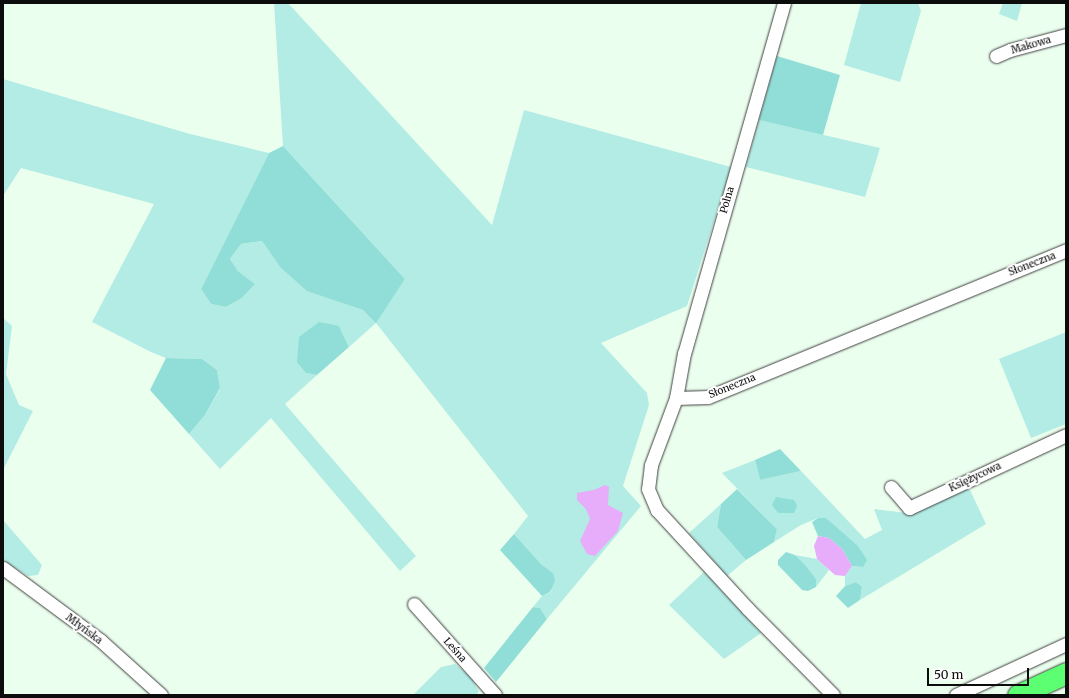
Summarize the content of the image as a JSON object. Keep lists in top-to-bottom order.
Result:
{
  "streets": {
    "street": [
      "Makowa",
      "Polna",
      "Słoneczna",
      "Księżycowa",
      "Młyńska",
      "Leśna"
    ]
  },
  "crossings": [
    ["Polna", "Słoneczna"]
  ],
  "scale_bar": "50 m"
}
